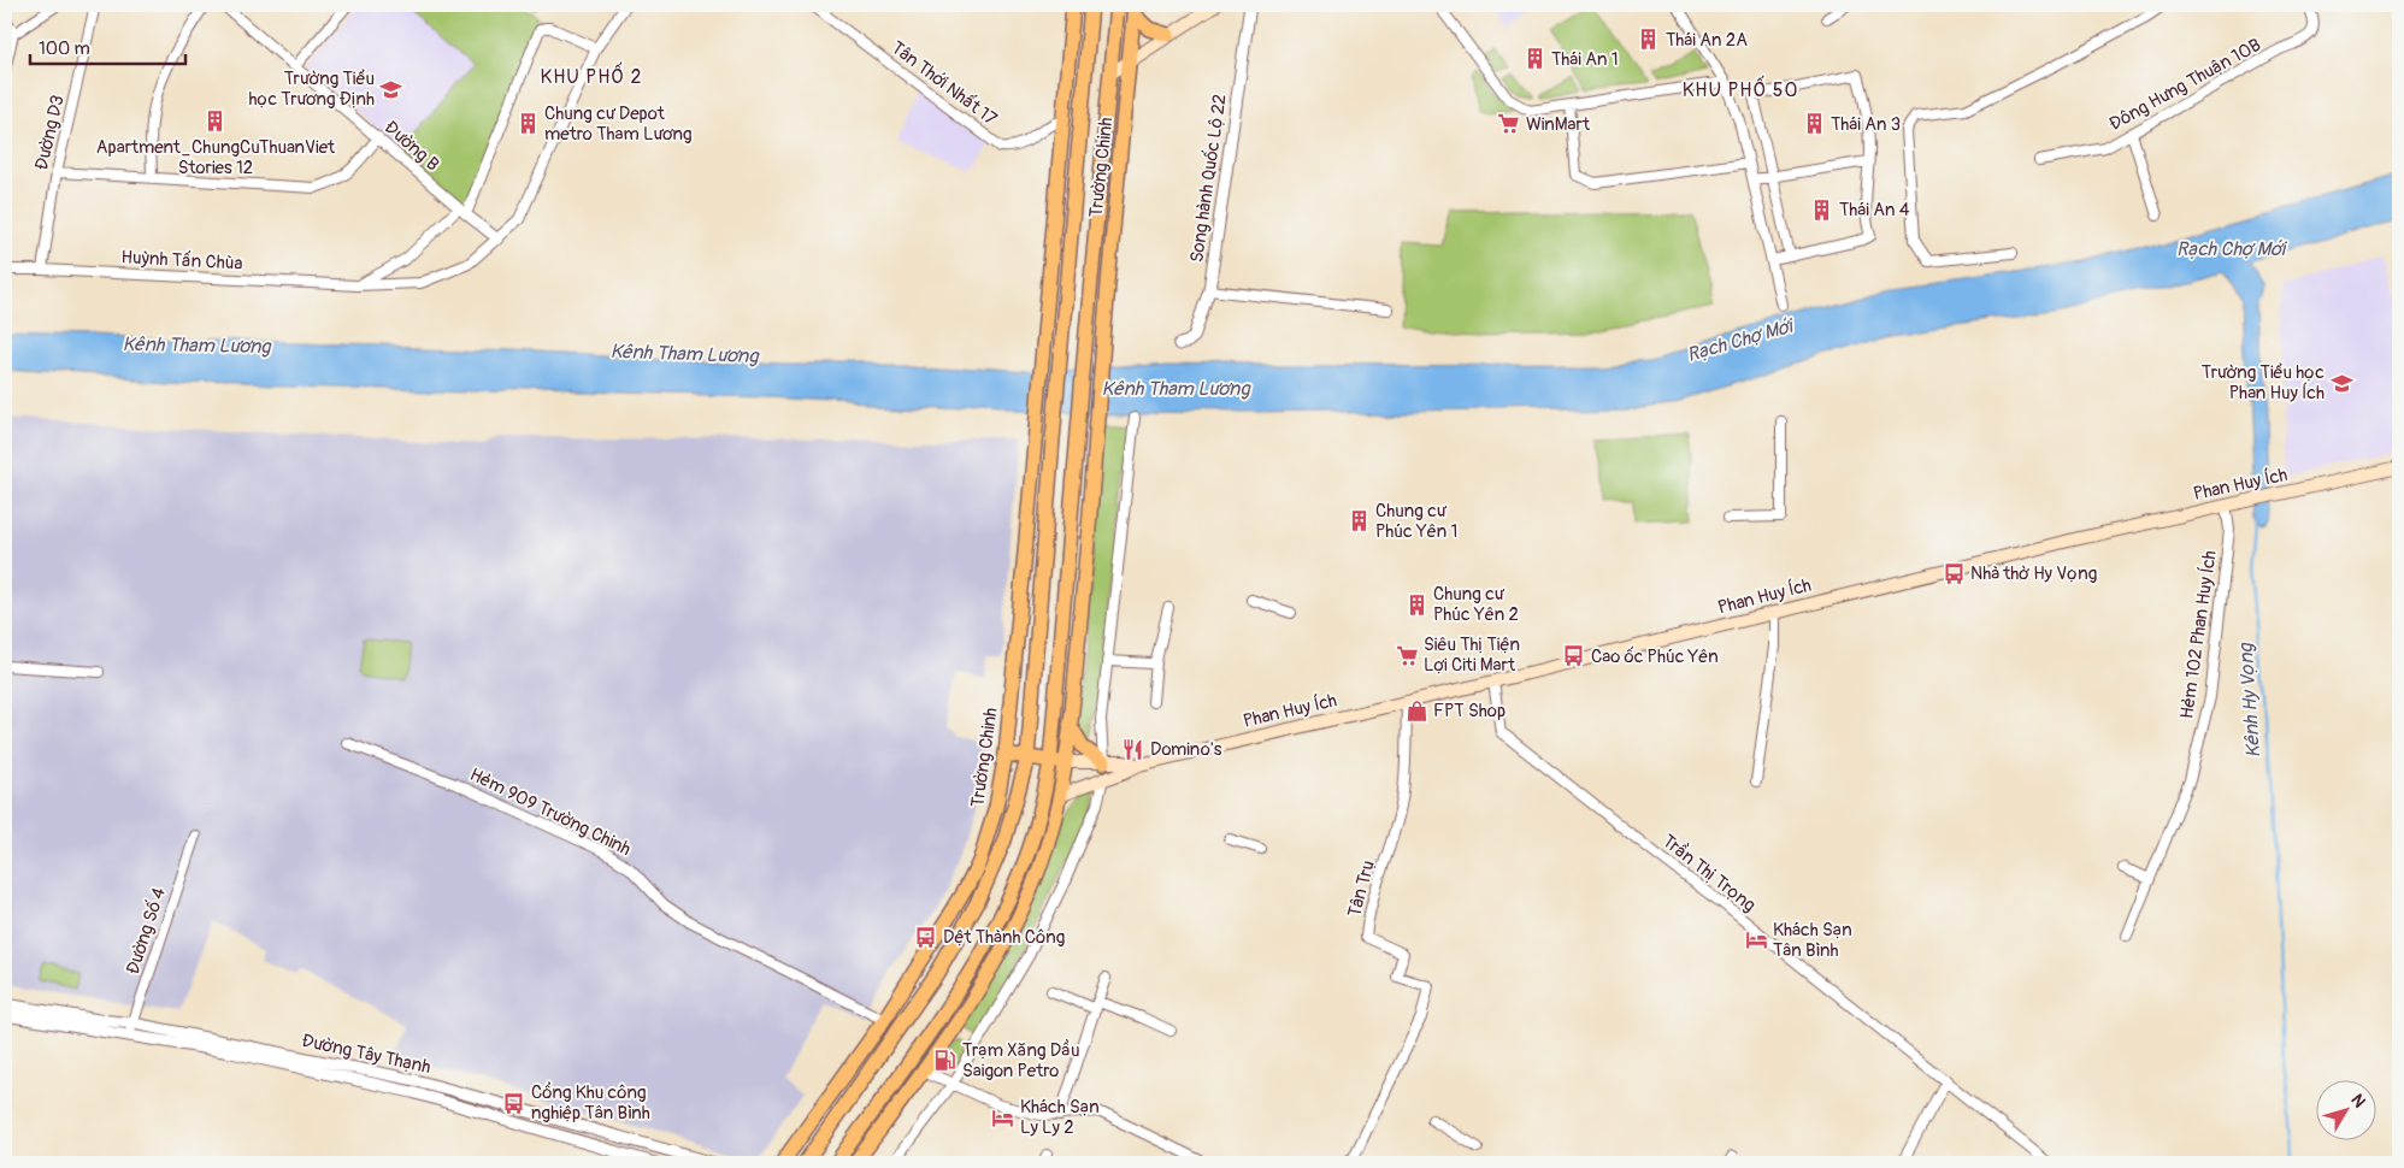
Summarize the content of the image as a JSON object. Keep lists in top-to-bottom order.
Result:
{
  "streets": {
    "main road": ["Trường Chinh", "Phan Huy Ích"],
    "street": [
      "Tân Thới Nhất 17",
      "Đông Hưng Thuận 10B",
      "Đường D3",
      "Đường B",
      "Song hành Quốc Lộ 22",
      "Huỳnh Tấn Chùa",
      "Hẻm 102 Phan Huy Ích",
      "Hẻm 909 Trường Chinh",
      "Trần Thị Trọng",
      "Tân Trụ",
      "Đường Số 4",
      "Đường Tây Thạnh"
    ]
  },
  "crossings": [
    ["Tân Thới Nhất 17", "Trường Chinh"],
    ["Đường D3", "Huỳnh Tấn Chùa"],
    ["Đường B", "Huỳnh Tấn Chùa"],
    ["Trường Chinh", "Hẻm 909 Trường Chinh"],
    ["Phan Huy Ích", "Hẻm 102 Phan Huy Ích"],
    ["Phan Huy Ích", "Trần Thị Trọng"],
    ["Phan Huy Ích", "Tân Trụ"],
    ["Đường Số 4", "Đường Tây Thạnh"]
  ],
  "districts": ["KHU PHỐ 2", "KHU PHỐ 50"],
  "water": ["Rạch Chợ Mới", "Kênh Tham Lương", "Kênh Hy Vọng"],
  "places": {
    "building": [
      "Thái An 2A",
      "Thái An 1",
      "Apartment_ChungCuThuanViet Stories 12",
      "Chung cư Depot metro Tham Lương",
      "Thái An 3",
      "Thái An 4",
      "Chung cư Phúc Yên 1",
      "Chung cư Phúc Yên 2"
    ],
    "school or university": ["Trường Tiểu học Trương Định", "Trường Tiểu học Phan Huy Ích"],
    "supermarket": ["WinMart", "Siêu Thị Tiện Lợi Citi Mart"],
    "bus stop": [
      "Nhà thờ Hy Vọng",
      "Cao ốc Phúc Yên",
      "Dệt Thành Công",
      "Cổng Khu công nghiệp Tân Bình"
    ],
    "shop": ["FPT Shop"],
    "restaurant": ["Domino's"],
    "hotel": ["Khách Sạn Tân Bình", "Khách Sạn Ly Ly 2"],
    "fuel station": ["Trạm Xăng Dầu Saigon Petro"]
  },
  "scale_bar": "100 m",
  "north": "top right"
}
